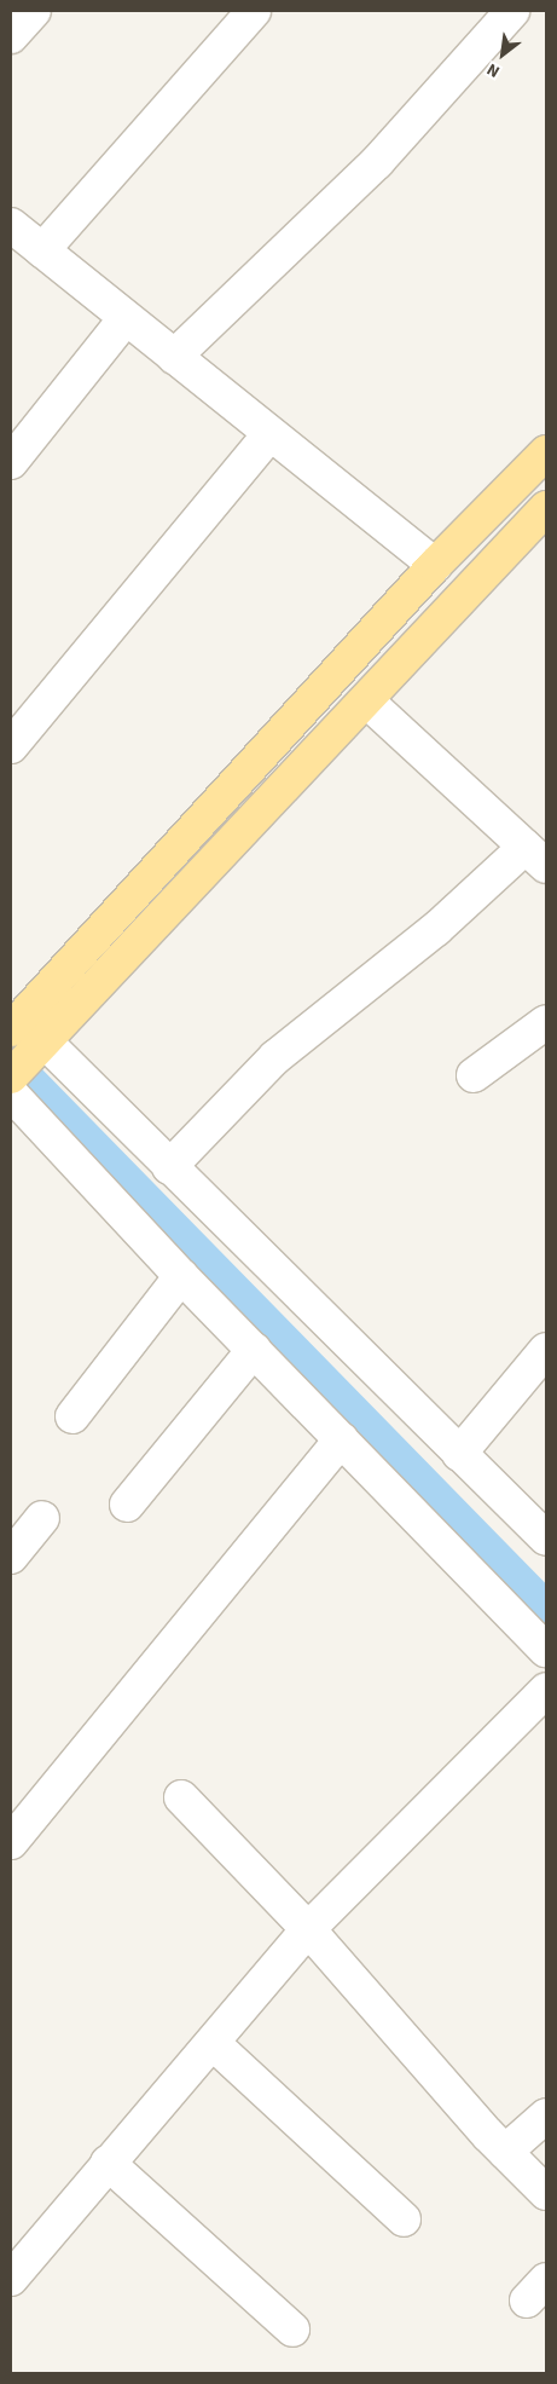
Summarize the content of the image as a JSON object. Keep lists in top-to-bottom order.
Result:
{
  "north": "bottom left"
}
